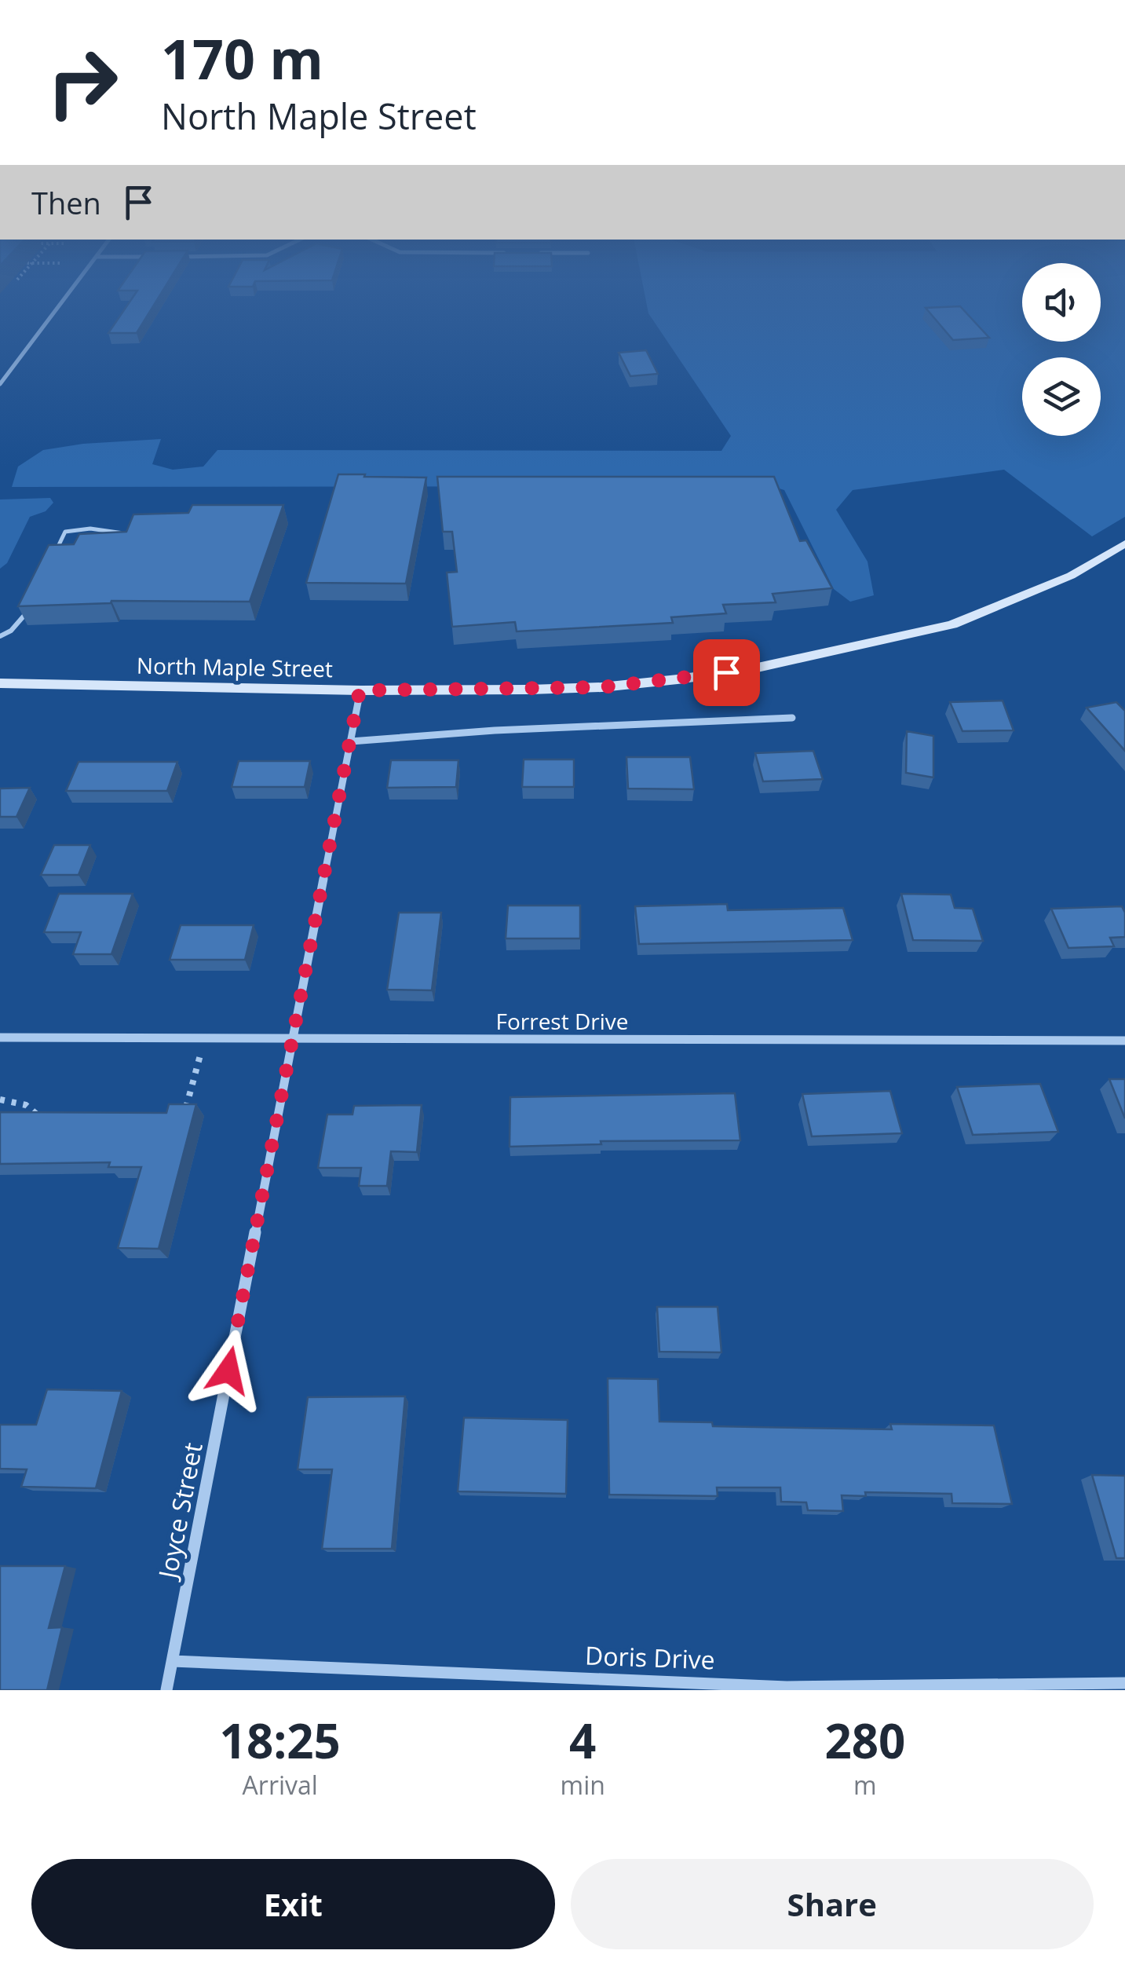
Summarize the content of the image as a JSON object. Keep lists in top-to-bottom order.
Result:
{
  "streets": {
    "main road": ["North Maple Street"],
    "street": ["Forrest Drive", "Joyce Street", "Doris Drive"]
  },
  "crossings": [
    ["North Maple Street", "Joyce Street"],
    ["Forrest Drive", "Joyce Street"],
    ["Joyce Street", "Doris Drive"]
  ],
  "page": {
    "turn": ["170 m", "North Maple Street"],
    "then": "Then",
    "eta": [
      "18:25",
      "Arrival",
      "4",
      "min",
      "280",
      "m"
    ],
    "buttons": ["Exit", "Share"]
  }
}
